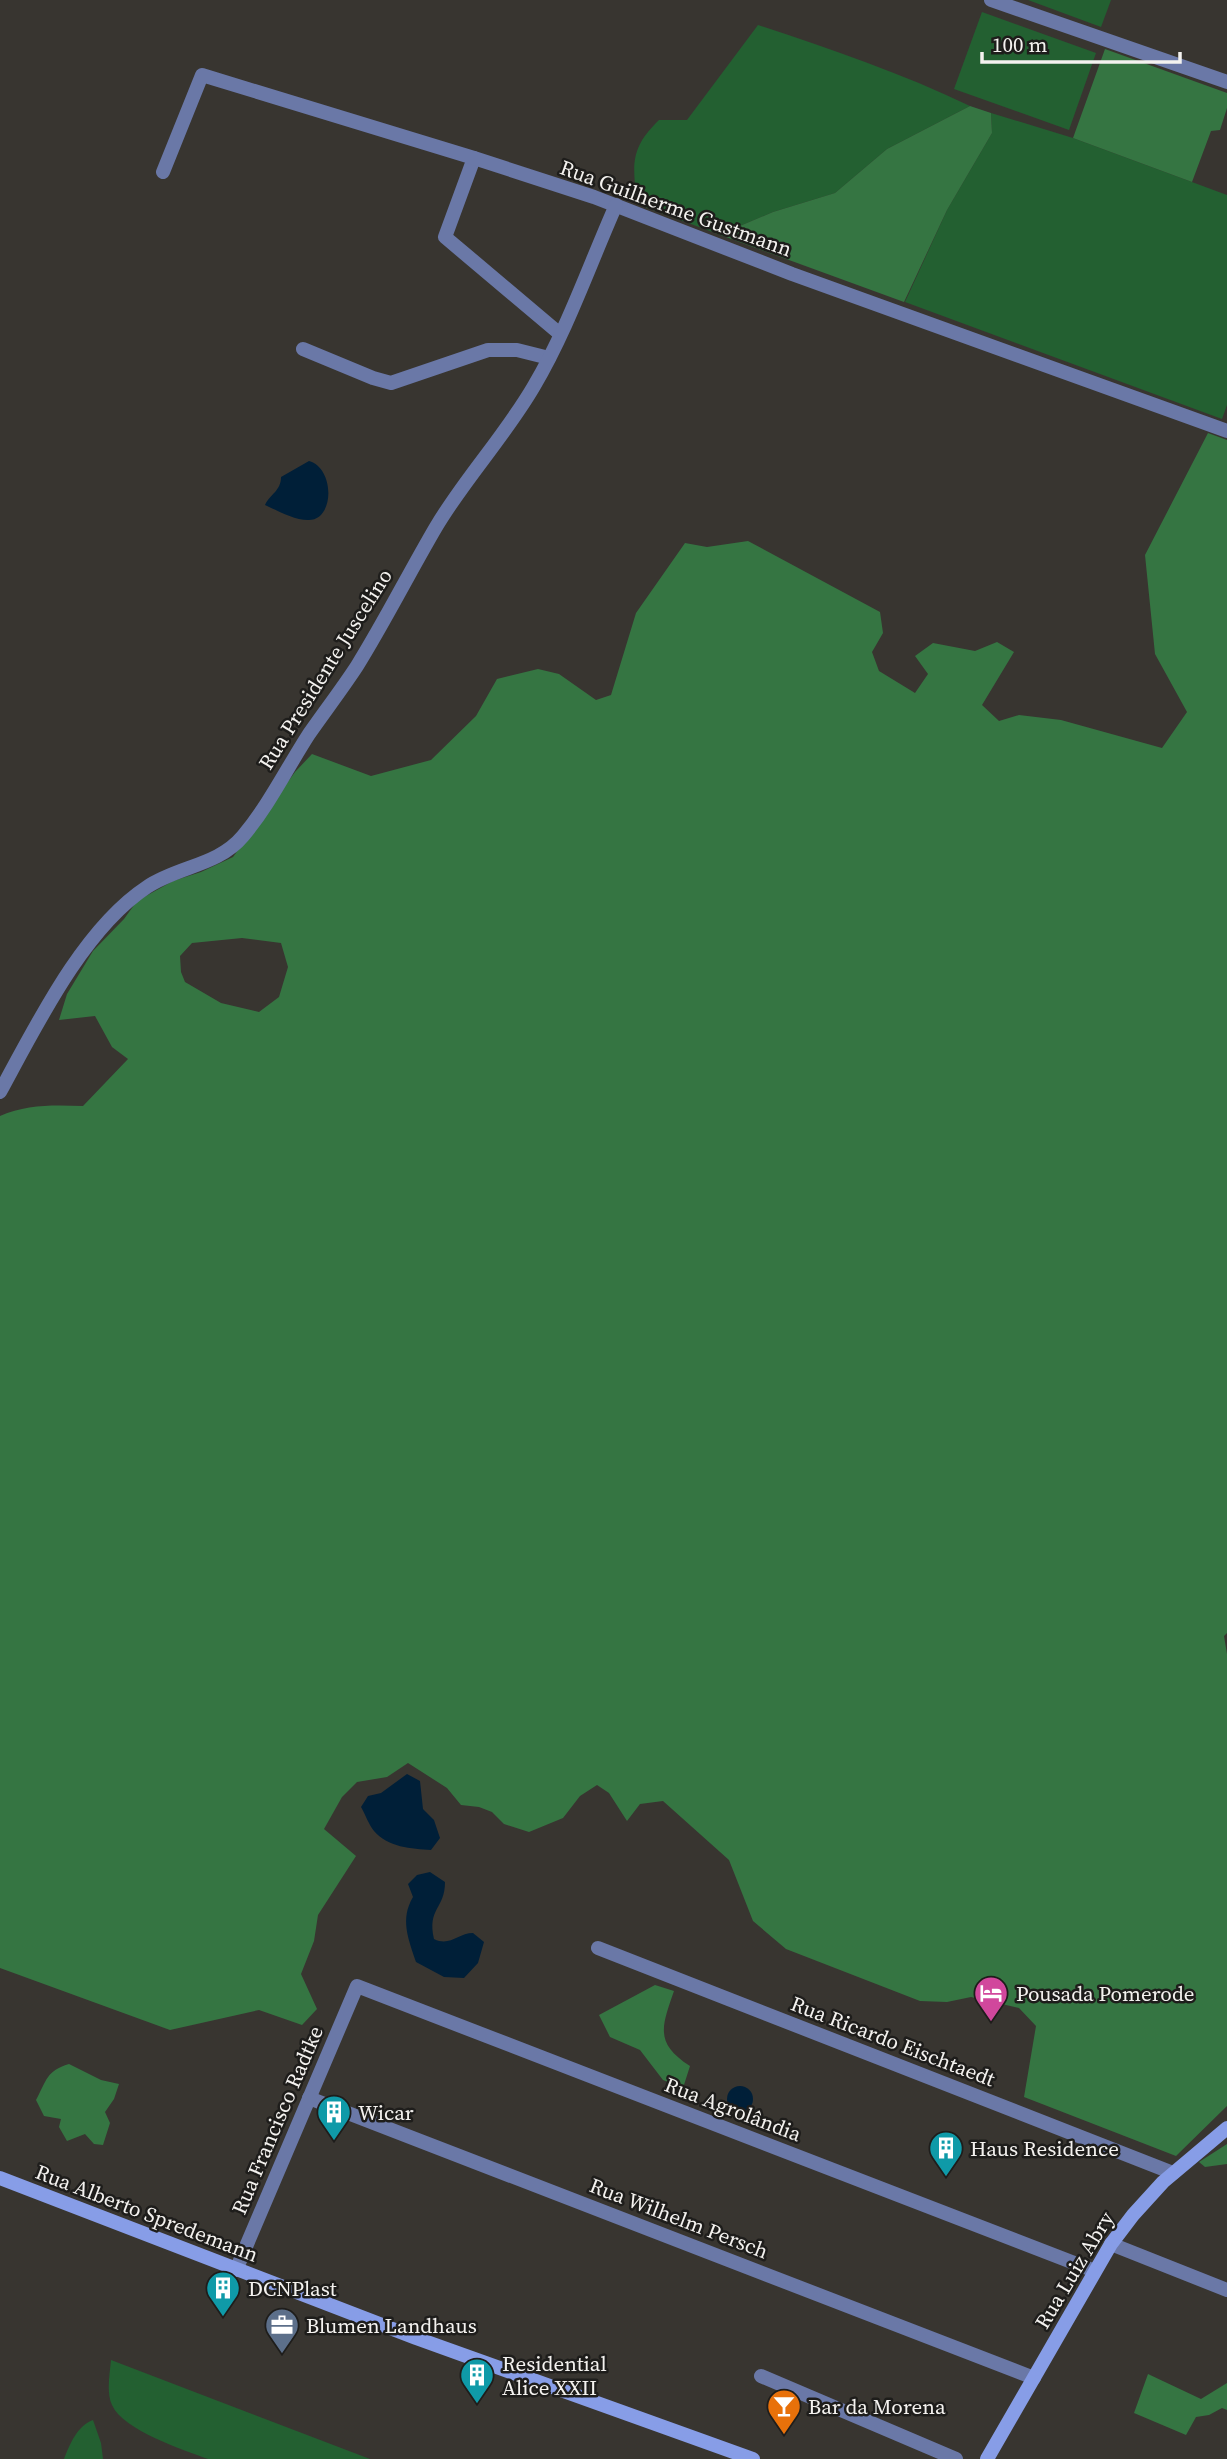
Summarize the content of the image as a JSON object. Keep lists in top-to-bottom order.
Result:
{
  "streets": {
    "street": [
      "Rua Guilherme Gustmann",
      "Rua Presidente Juscelino",
      "Rua Ricardo Eischtaedt",
      "Rua Agrolândia",
      "Rua Francisco Radtke",
      "Rua Alberto Spredemann",
      "Rua Wilhelm Persch",
      "Rua Luiz Abry"
    ]
  },
  "crossings": [
    ["Rua Guilherme Gustmann", "Rua Presidente Juscelino"],
    ["Rua Ricardo Eischtaedt", "Rua Luiz Abry"],
    ["Rua Agrolândia", "Rua Francisco Radtke"],
    ["Rua Agrolândia", "Rua Luiz Abry"],
    ["Rua Francisco Radtke", "Rua Alberto Spredemann"],
    ["Rua Francisco Radtke", "Rua Wilhelm Persch"],
    ["Rua Wilhelm Persch", "Rua Luiz Abry"]
  ],
  "places": {
    "hotel": ["Pousada Pomerode"],
    "building": [
      "Wicar",
      "Haus Residence",
      "DCNPlast",
      "Residential Alice XXII"
    ],
    "office": ["Blumen Landhaus"],
    "bar": ["Bar da Morena"]
  },
  "scale_bar": "100 m"
}
